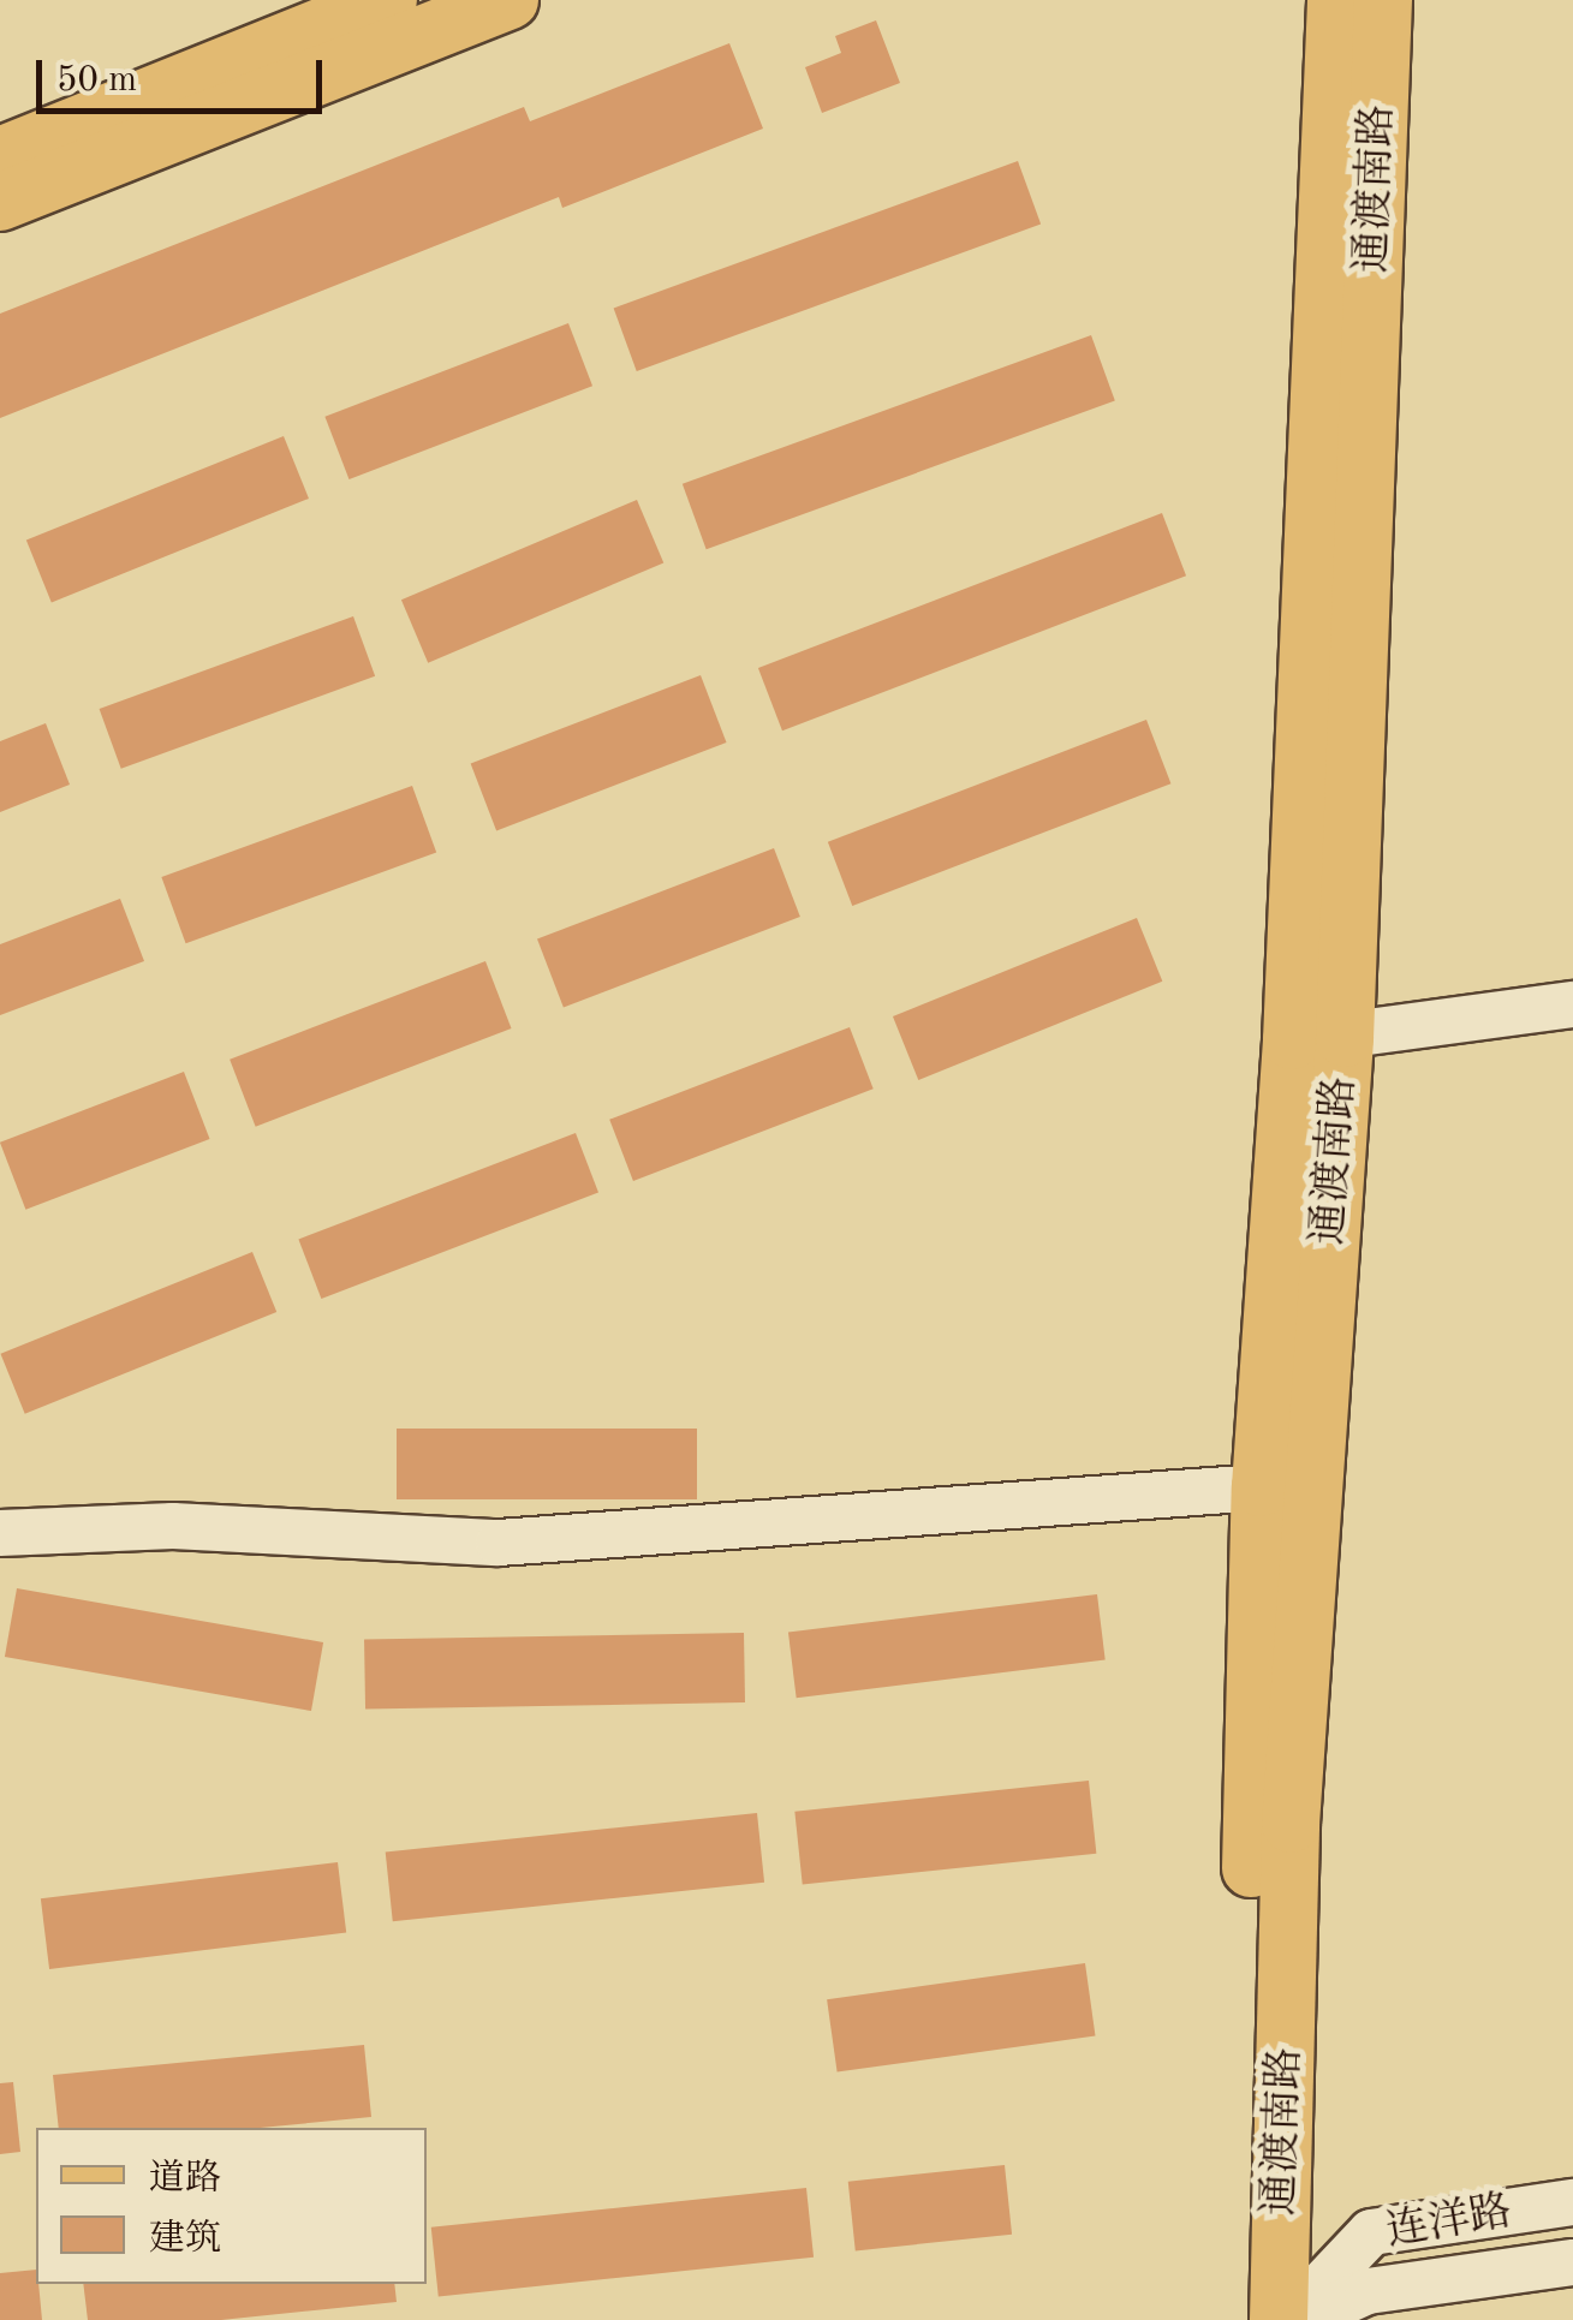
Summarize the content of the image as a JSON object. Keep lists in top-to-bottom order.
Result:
{
  "streets": {
    "main road": ["通渡南路"],
    "street": ["连洋路"]
  },
  "legend": ["道路", "建筑"],
  "scale_bar": "50 m"
}
